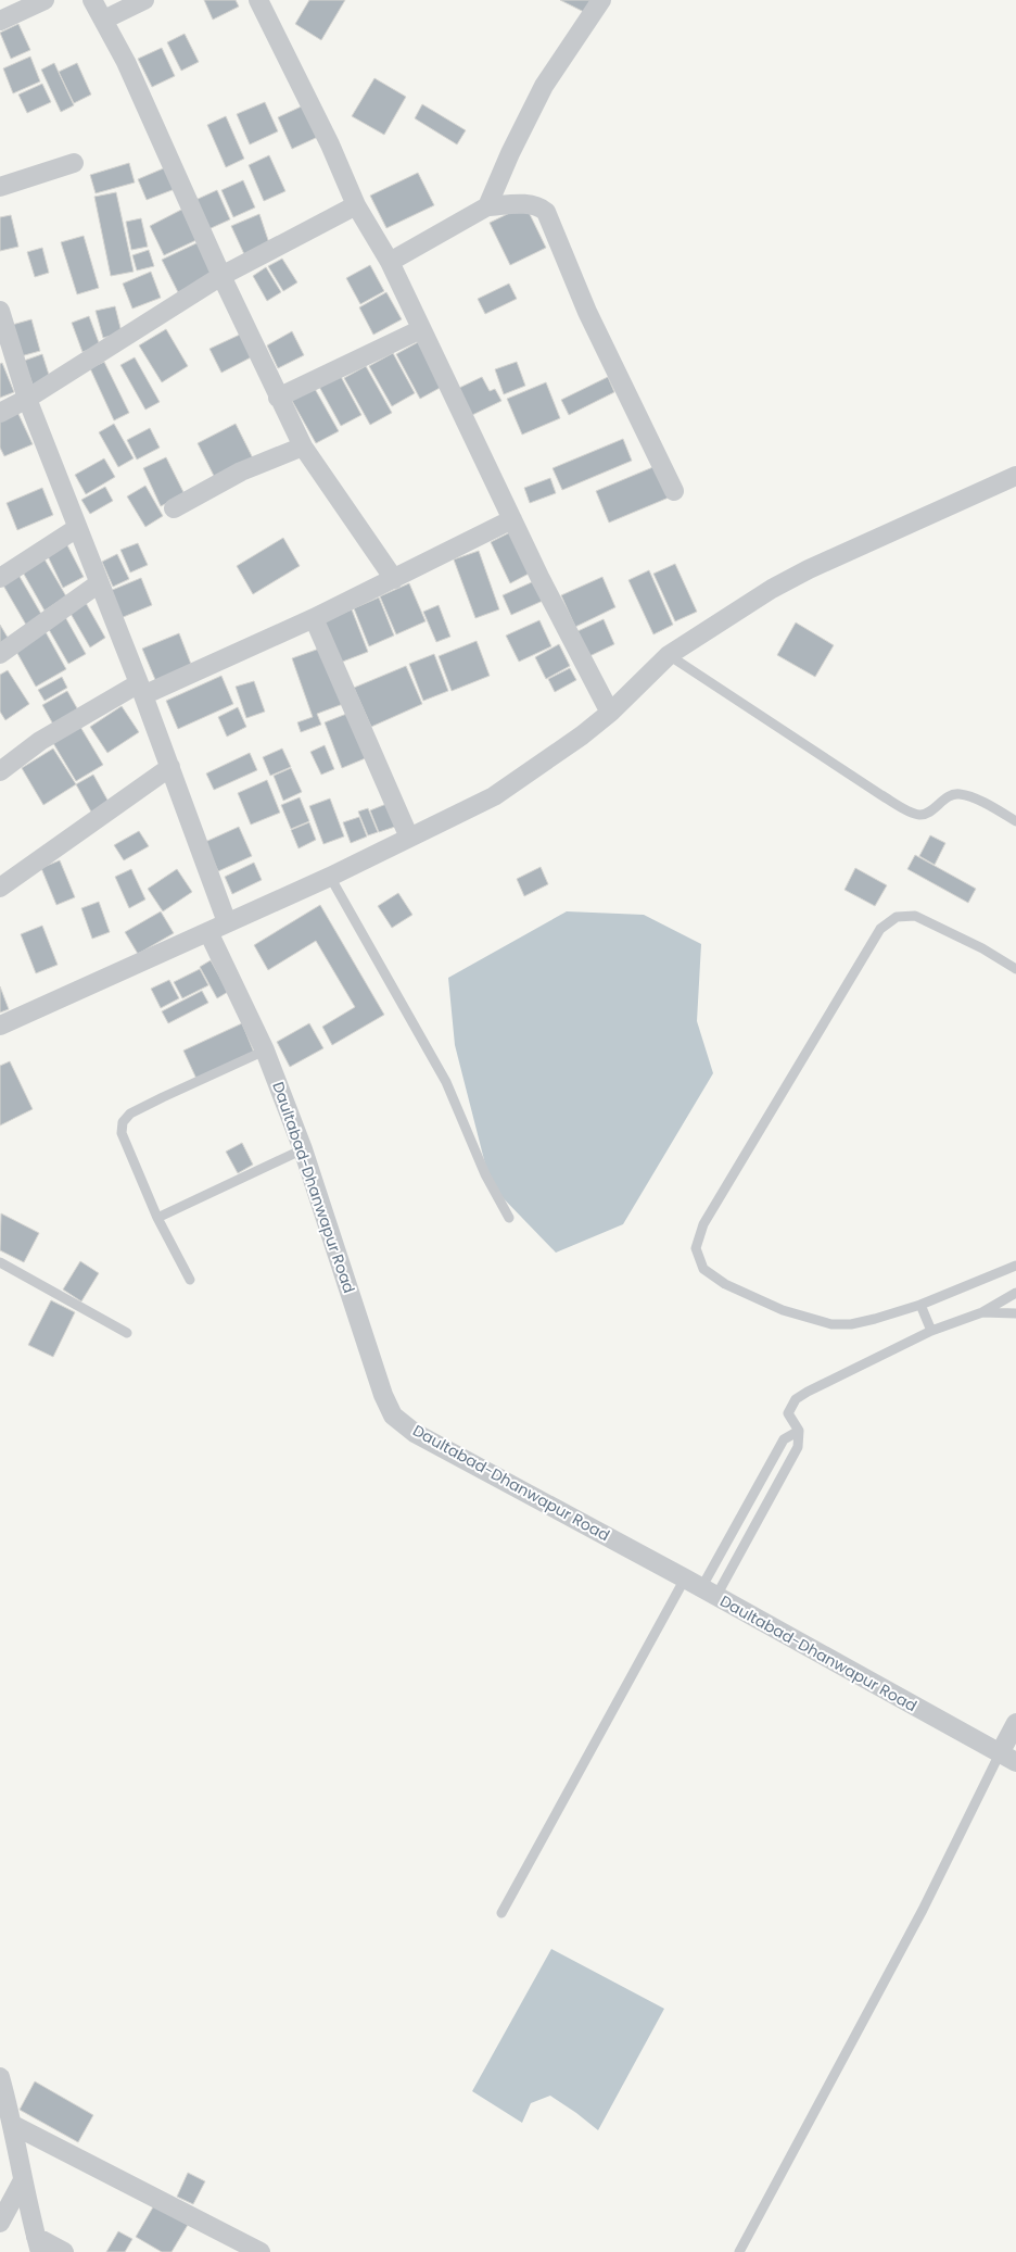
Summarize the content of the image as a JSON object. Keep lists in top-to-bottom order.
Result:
{
  "streets": {
    "street": ["Daultabad-Dhanwapur Road"]
  }
}
